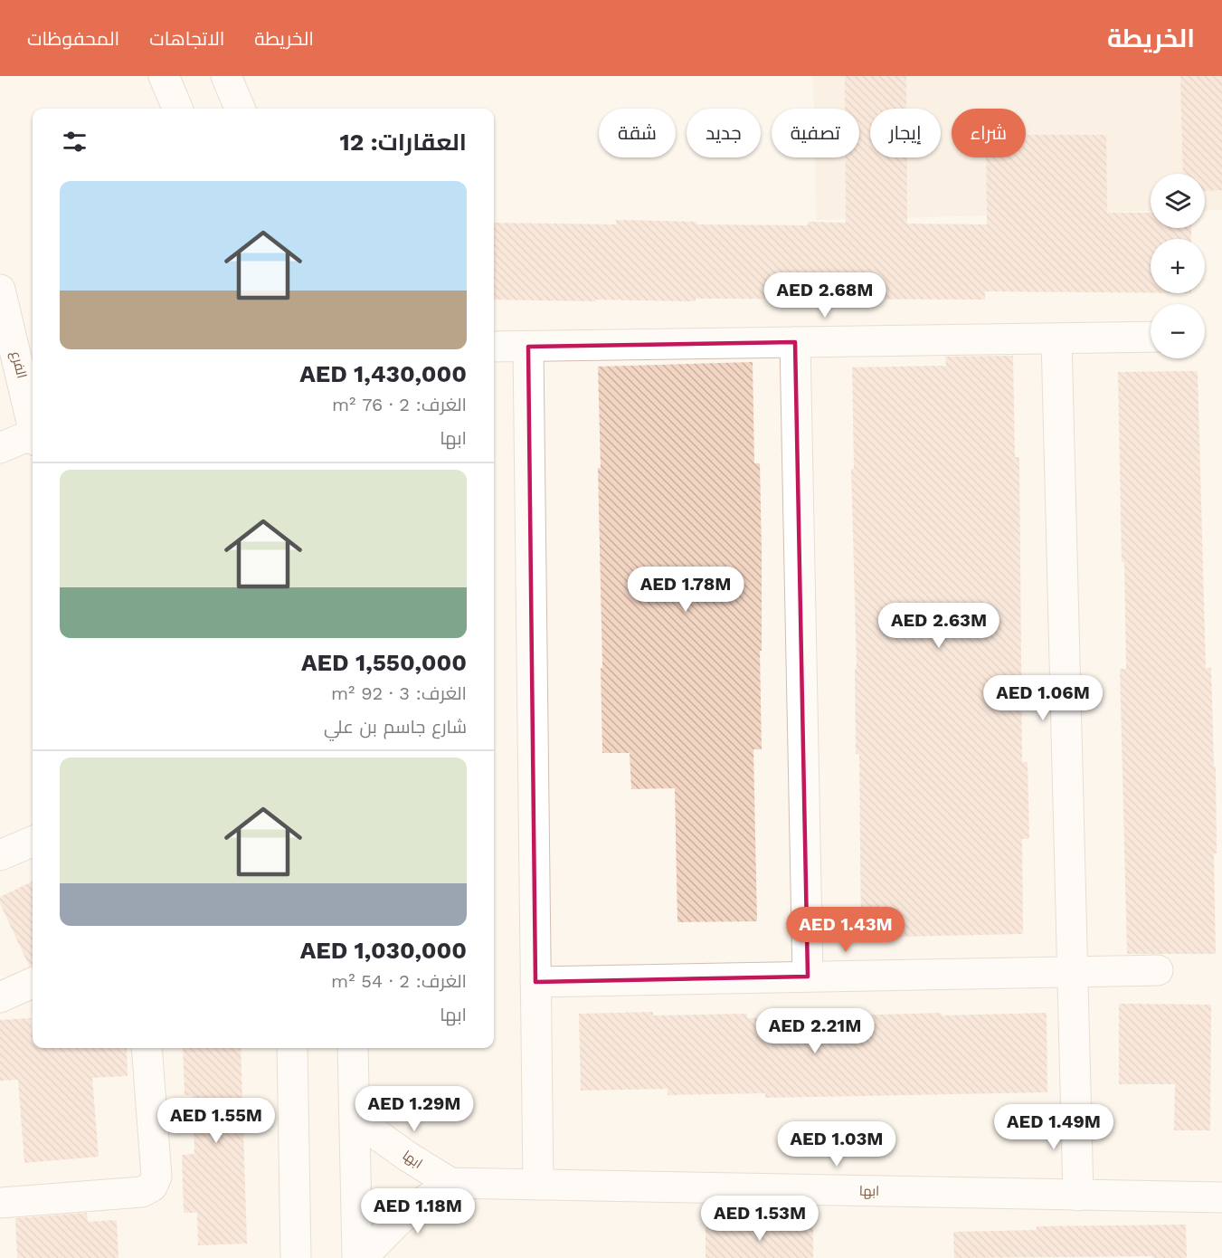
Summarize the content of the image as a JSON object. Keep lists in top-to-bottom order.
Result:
{
  "streets": {
    "street": ["الفرع", "ابها"]
  },
  "page": {
    "header": "الخريطة",
    "nav": ["الخريطة", "الاتجاهات", "المحفوظات"],
    "chip": [
      "شراء",
      "إيجار",
      "تصفية",
      "جديد",
      "شقة"
    ],
    "heading": "العقارات: 12",
    "map_buttons": ["+", "−"],
    "list": [
      {
        "name": "AED 1,430,000",
        "note": "الغرف: 2 · 76 m² · ابها"
      },
      {
        "name": "AED 1,550,000",
        "note": "الغرف: 3 · 92 m² · شارع جاسم بن علي"
      },
      {
        "name": "AED 1,030,000",
        "note": "الغرف: 2 · 54 m² · ابها"
      }
    ],
    "price": [
      "AED 2.68M",
      "AED 1.78M",
      "AED 2.63M",
      "AED 1.06M",
      "AED 1.43M",
      "AED 2.21M",
      "AED 1.29M",
      "AED 1.55M",
      "AED 1.49M",
      "AED 1.03M",
      "AED 1.18M",
      "AED 1.53M"
    ]
  }
}
